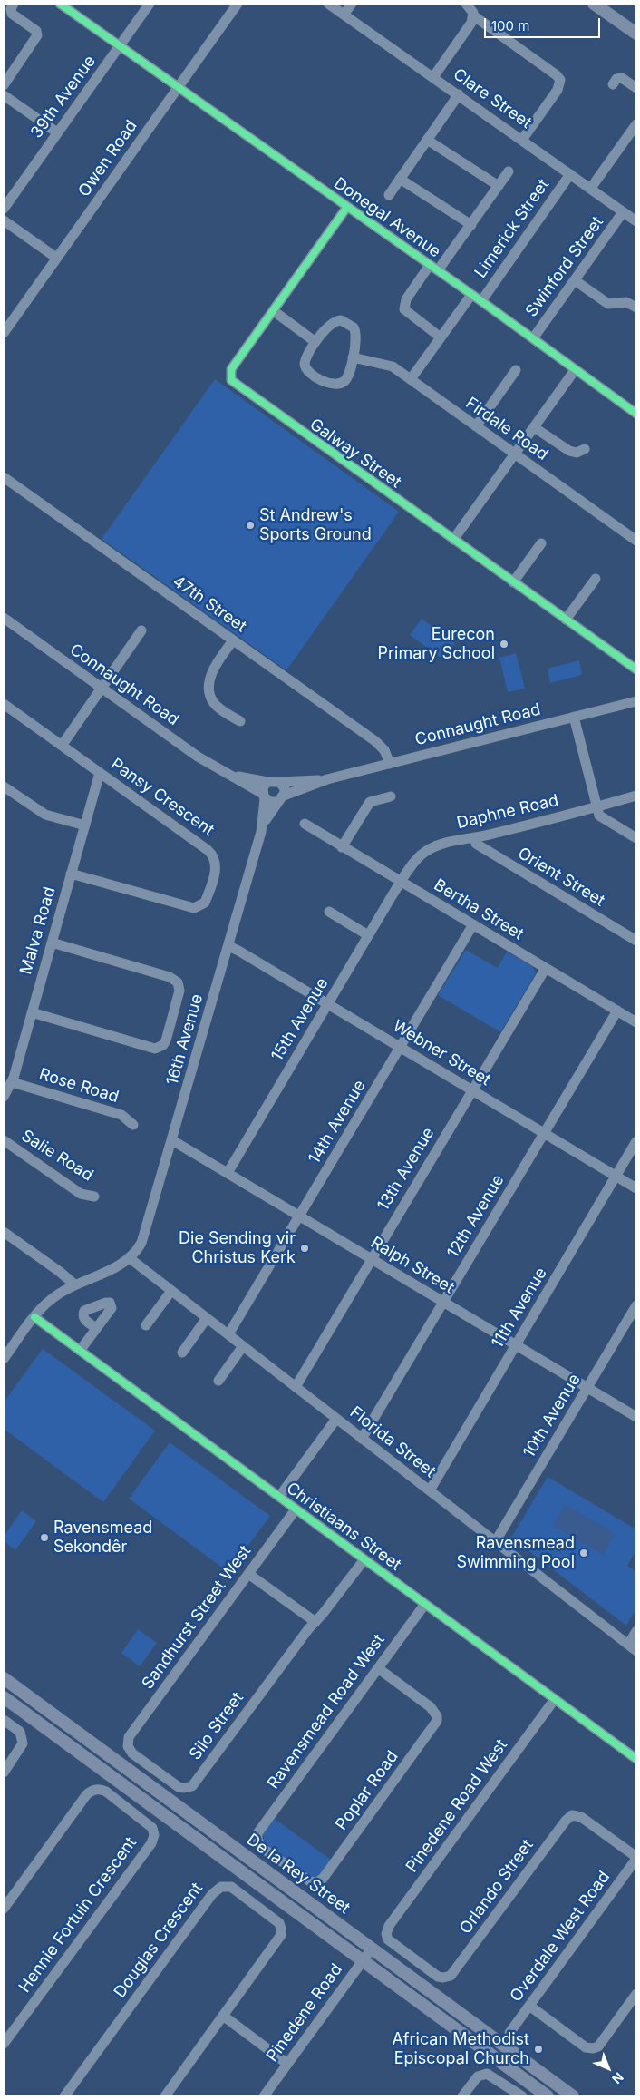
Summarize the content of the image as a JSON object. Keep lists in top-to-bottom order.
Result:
{
  "streets": {
    "main road": ["De la Rey Street"],
    "street": [
      "39th Avenue",
      "Clare Street",
      "Owen Road",
      "Donegal Avenue",
      "Limerick Street",
      "Swinford Street",
      "Firdale Road",
      "Galway Street",
      "47th Street",
      "Connaught Road",
      "Pansy Crescent",
      "Daphne Road",
      "Orient Street",
      "Bertha Street",
      "Malva Road",
      "15th Avenue",
      "16th Avenue",
      "Webner Street",
      "Rose Road",
      "14th Avenue",
      "Salie Road",
      "13th Avenue",
      "12th Avenue",
      "Ralph Street",
      "11th Avenue",
      "10th Avenue",
      "Florida Street",
      "Christiaans Street",
      "Sandhurst Street West",
      "Ravensmead Road West",
      "Silo Street",
      "Poplar Road",
      "Pinedene Road West",
      "Orlando Street",
      "Hennie Fortuin Crescent",
      "Overdale West Road",
      "Douglas Crescent",
      "Pinedene Road"
    ]
  },
  "crossings": [
    ["39th Avenue", "Donegal Avenue"],
    ["Clare Street", "Limerick Street"],
    ["Clare Street", "Swinford Street"],
    ["Owen Road", "Donegal Avenue"],
    ["Donegal Avenue", "Limerick Street"],
    ["Donegal Avenue", "Swinford Street"],
    ["Donegal Avenue", "Galway Street"],
    ["47th Street", "Connaught Road"],
    ["Connaught Road", "16th Avenue"],
    ["Pansy Crescent", "Malva Road"],
    ["Daphne Road", "Orient Street"],
    ["Daphne Road", "Bertha Street"],
    ["Daphne Road", "15th Avenue"],
    ["Bertha Street", "15th Avenue"],
    ["Bertha Street", "14th Avenue"],
    ["Bertha Street", "13th Avenue"],
    ["Bertha Street", "12th Avenue"],
    ["Malva Road", "Rose Road"],
    ["15th Avenue", "Webner Street"],
    ["15th Avenue", "Ralph Street"],
    ["16th Avenue", "Webner Street"],
    ["16th Avenue", "Ralph Street"],
    ["16th Avenue", "Florida Street"],
    ["Webner Street", "14th Avenue"],
    ["Webner Street", "13th Avenue"],
    ["Webner Street", "12th Avenue"],
    ["Webner Street", "11th Avenue"],
    ["14th Avenue", "Ralph Street"],
    ["14th Avenue", "Florida Street"],
    ["13th Avenue", "Ralph Street"],
    ["13th Avenue", "Florida Street"],
    ["12th Avenue", "Ralph Street"],
    ["12th Avenue", "Florida Street"],
    ["Ralph Street", "11th Avenue"],
    ["Ralph Street", "10th Avenue"],
    ["11th Avenue", "Florida Street"],
    ["10th Avenue", "Florida Street"],
    ["Christiaans Street", "Sandhurst Street West"],
    ["Christiaans Street", "Ravensmead Road West"],
    ["Christiaans Street", "Silo Street"],
    ["Christiaans Street", "Pinedene Road West"],
    ["Sandhurst Street West", "Silo Street"],
    ["Ravensmead Road West", "Poplar Road"],
    ["Pinedene Road West", "Orlando Street"],
    ["De la Rey Street", "Pinedene Road"],
    ["Orlando Street", "Overdale West Road"]
  ],
  "places": [
    "St Andrew's Sports Ground",
    "Eurecon Primary School",
    "Die Sending vir Christus Kerk",
    "Ravensmead Sekondêr",
    "Ravensmead Swimming Pool",
    "African Methodist Episcopal Church"
  ],
  "scale_bar": "100 m",
  "north": "bottom right"
}
